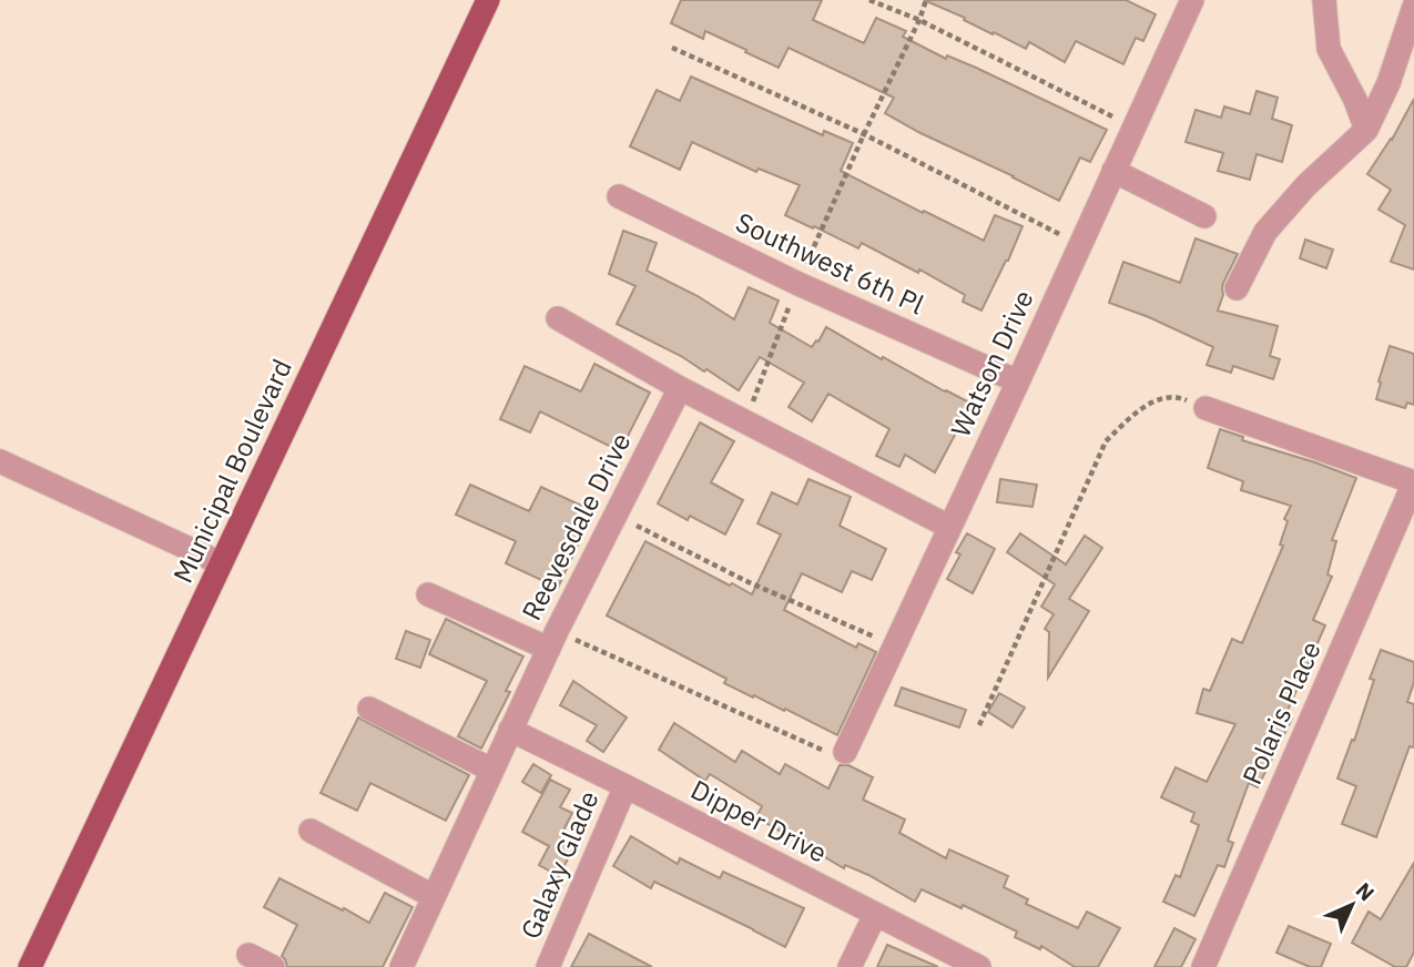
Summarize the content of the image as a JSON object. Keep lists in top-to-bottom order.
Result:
{
  "streets": {
    "main road": ["Municipal Boulevard"],
    "street": [
      "Southwest 6th Pl",
      "Watson Drive",
      "Reevesdale Drive",
      "Polaris Place",
      "Dipper Drive",
      "Galaxy Glade"
    ]
  },
  "crossings": [
    ["Southwest 6th Pl", "Watson Drive"],
    ["Reevesdale Drive", "Dipper Drive"],
    ["Dipper Drive", "Galaxy Glade"]
  ],
  "north": "top right"
}
